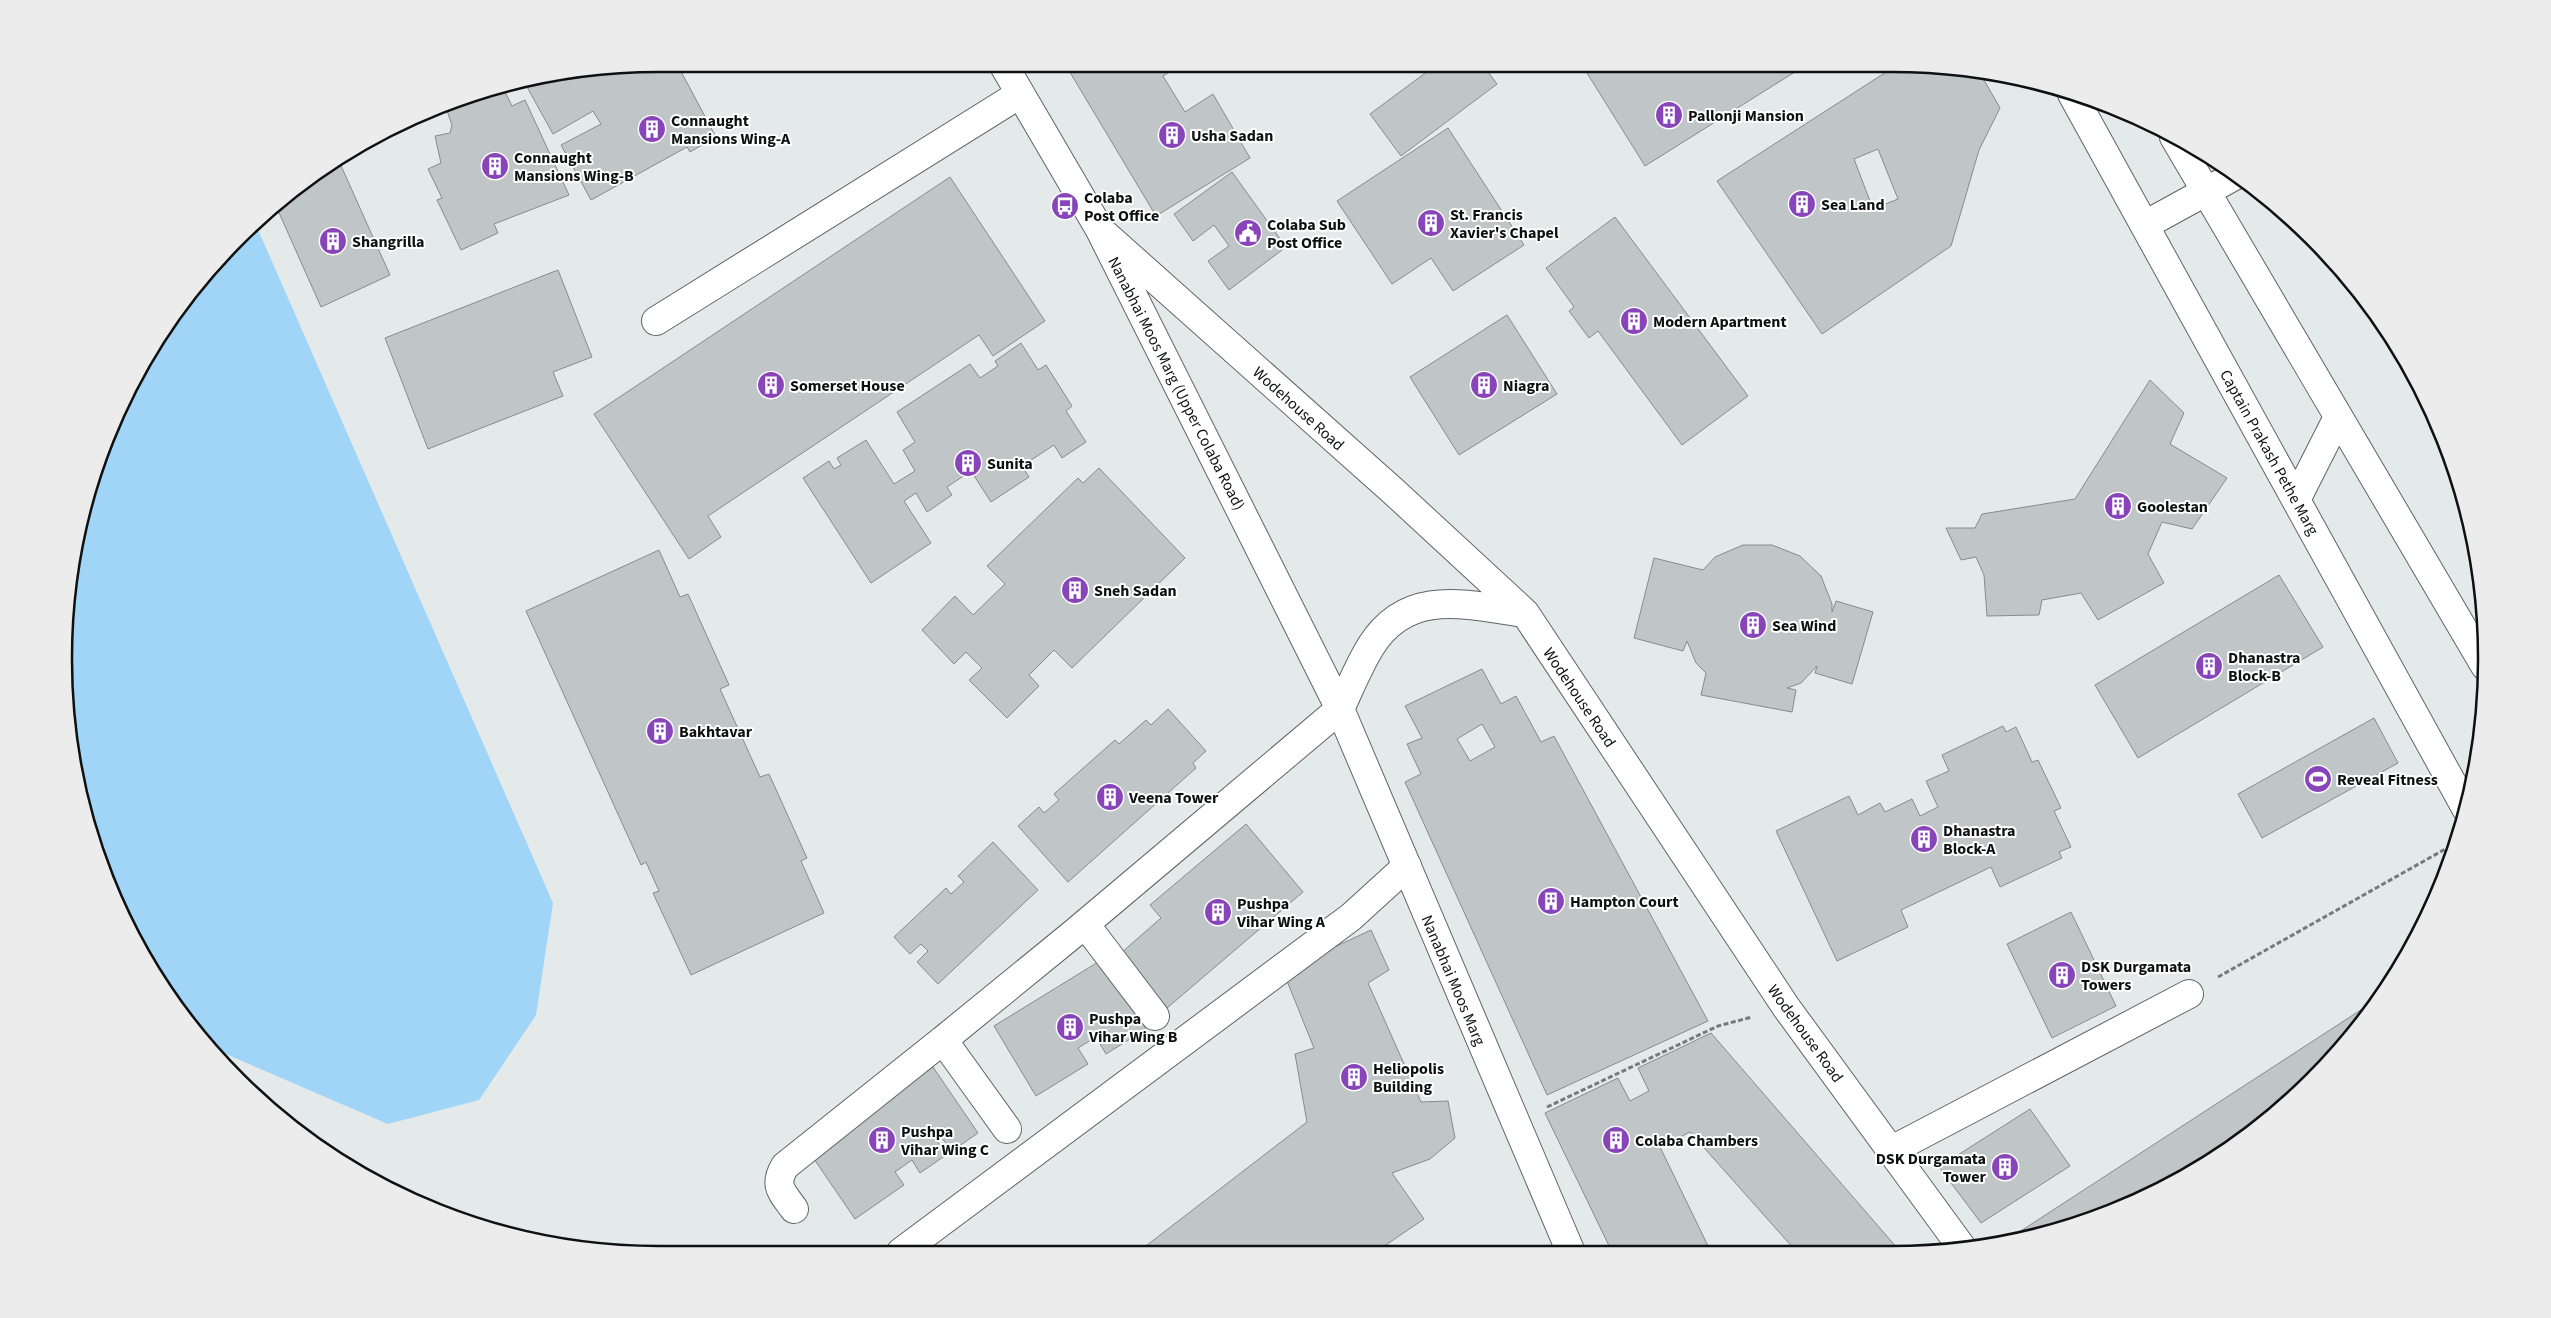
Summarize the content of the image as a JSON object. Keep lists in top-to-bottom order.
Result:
{
  "streets": {
    "main road": [
      "Nanabhai Moos Marg (Upper Colaba Road)",
      "Wodehouse Road",
      "Captain Prakash Pethe Marg",
      "Nanabhai Moos Marg"
    ]
  },
  "crossings": [
    ["Nanabhai Moos Marg (Upper Colaba Road)", "Wodehouse Road"],
    ["Nanabhai Moos Marg (Upper Colaba Road)", "Nanabhai Moos Marg"]
  ],
  "places": {
    "building": [
      "Pallonji Mansion",
      "Connaught Mansions Wing-A",
      "Usha Sadan",
      "Connaught Mansions Wing-B",
      "Sea Land",
      "St. Francis Xavier's Chapel",
      "Shangrilla",
      "Modern Apartment",
      "Somerset House",
      "Niagra",
      "Sunita",
      "Goolestan",
      "Sneh Sadan",
      "Sea Wind",
      "Dhanastra Block-B",
      "Bakhtavar",
      "Veena Tower",
      "Dhanastra Block-A",
      "Hampton Court",
      "Pushpa Vihar Wing A",
      "DSK Durgamata Towers",
      "Pushpa Vihar Wing B",
      "Heliopolis Building",
      "Pushpa Vihar Wing C",
      "Colaba Chambers",
      "DSK Durgamata Tower"
    ],
    "bus stop": ["Colaba Post Office"],
    "public building": ["Colaba Sub Post Office"],
    "sports": ["Reveal Fitness"]
  }
}
